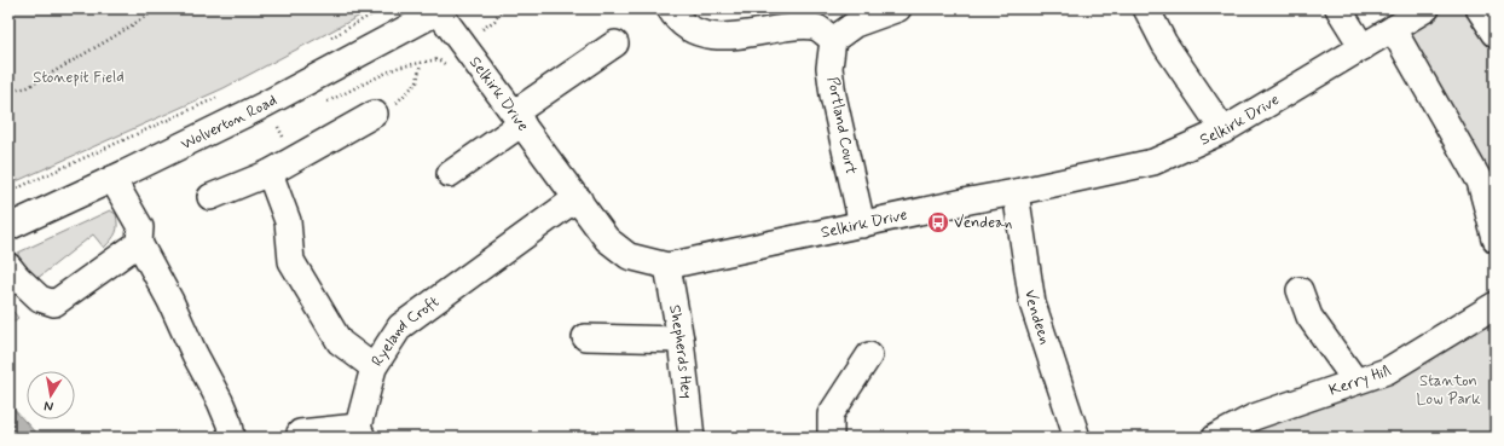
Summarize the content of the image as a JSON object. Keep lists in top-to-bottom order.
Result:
{
  "streets": {
    "street": [
      "Selkirk Drive",
      "Wolverton Road",
      "Portland Court",
      "Vendeen",
      "Ryeland Croft",
      "Shepherds Hey",
      "Kerry Hill"
    ]
  },
  "crossings": [
    ["Selkirk Drive", "Wolverton Road"],
    ["Selkirk Drive", "Portland Court"],
    ["Selkirk Drive", "Vendeen"],
    ["Selkirk Drive", "Ryeland Croft"],
    ["Selkirk Drive", "Shepherds Hey"]
  ],
  "parks": ["Stonepit Field", "Stanton Low Park"],
  "places": {
    "bus stop": ["Vendean"]
  },
  "north": "bottom"
}
